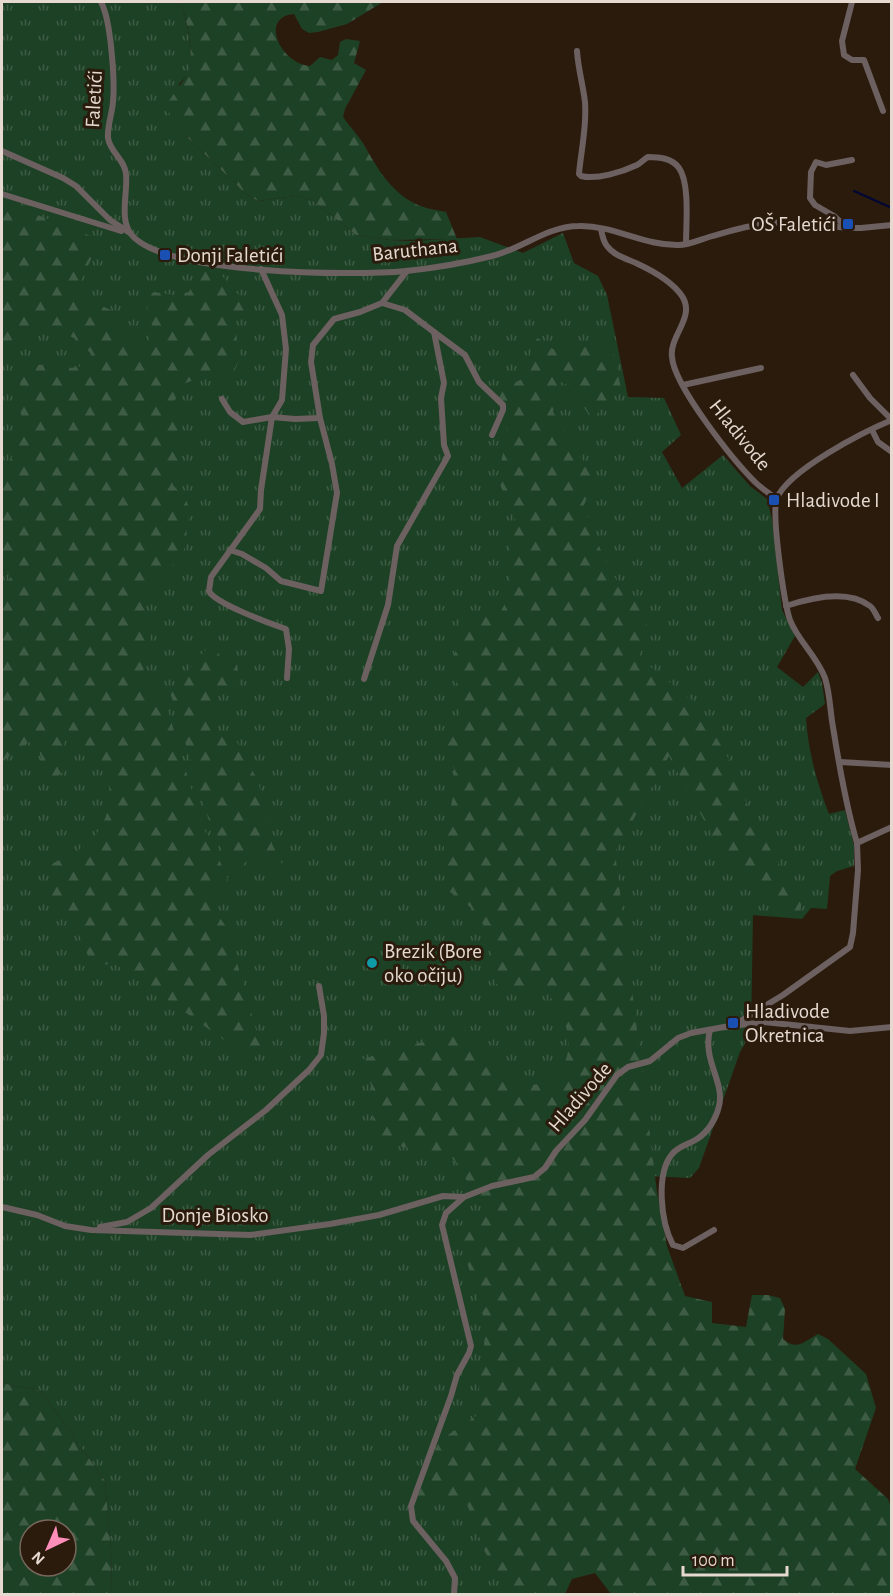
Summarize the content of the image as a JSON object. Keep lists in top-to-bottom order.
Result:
{
  "streets": {
    "street": [
      "Faletići",
      "Baruthana",
      "Hladivode",
      "Donje Biosko"
    ]
  },
  "crossings": [
    ["Faletići", "Baruthana"],
    ["Hladivode", "Donje Biosko"]
  ],
  "places": {
    "transit": [
      "OŠ Faletići",
      "Donji Faletići",
      "Hladivode I",
      "Hladivode Okretnica"
    ],
    "other": ["Brezik (Bore oko očiju)"]
  },
  "scale_bar": "100 m",
  "north": "bottom left"
}
